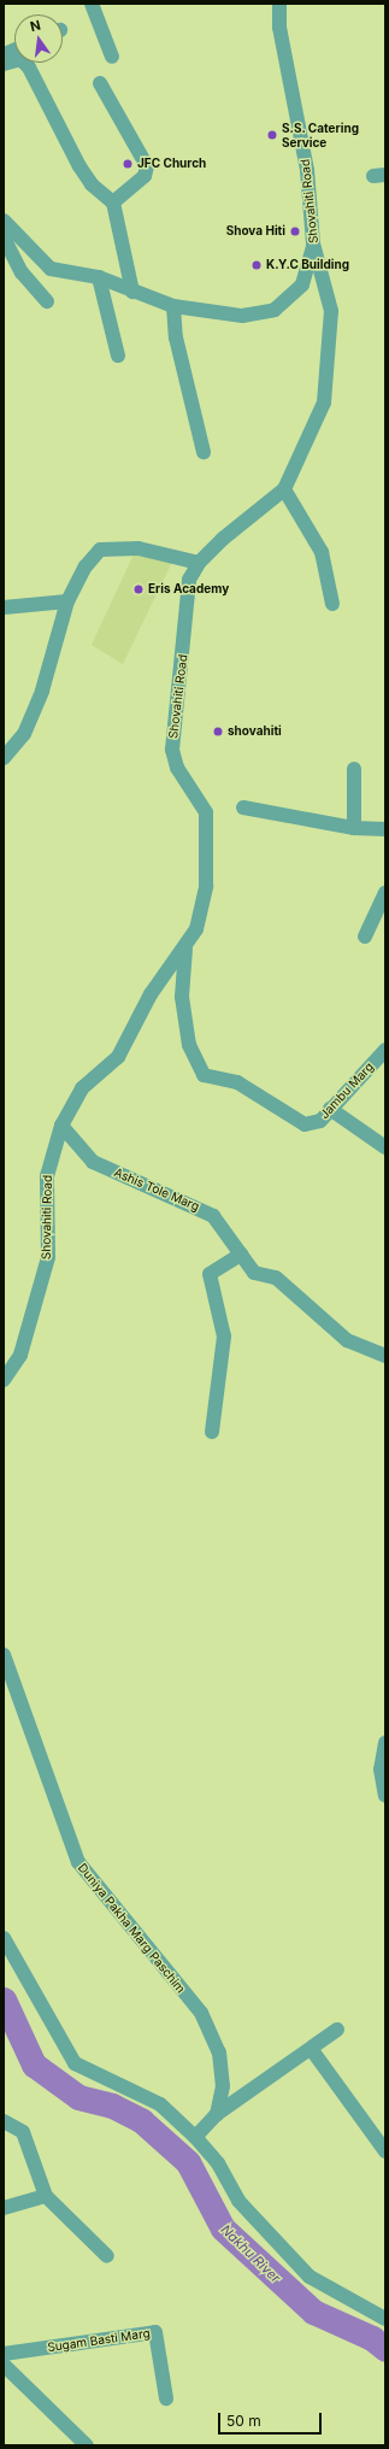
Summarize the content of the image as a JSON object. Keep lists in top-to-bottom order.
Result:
{
  "streets": {
    "street": [
      "Shovahiti Road",
      "Jambu Marg",
      "Ashis Tole Marg",
      "Duniya Pakha Marg Paschim",
      "Sugam Basti Marg"
    ]
  },
  "crossings": [
    ["Shovahiti Road", "Jambu Marg"],
    ["Shovahiti Road", "Ashis Tole Marg"]
  ],
  "water": ["Nakhu River"],
  "places": [
    "S.S. Catering Service",
    "JFC Church",
    "Shova Hiti",
    "K.Y.C Building",
    "Eris Academy",
    "shovahiti"
  ],
  "scale_bar": "50 m",
  "north": "top"
}
